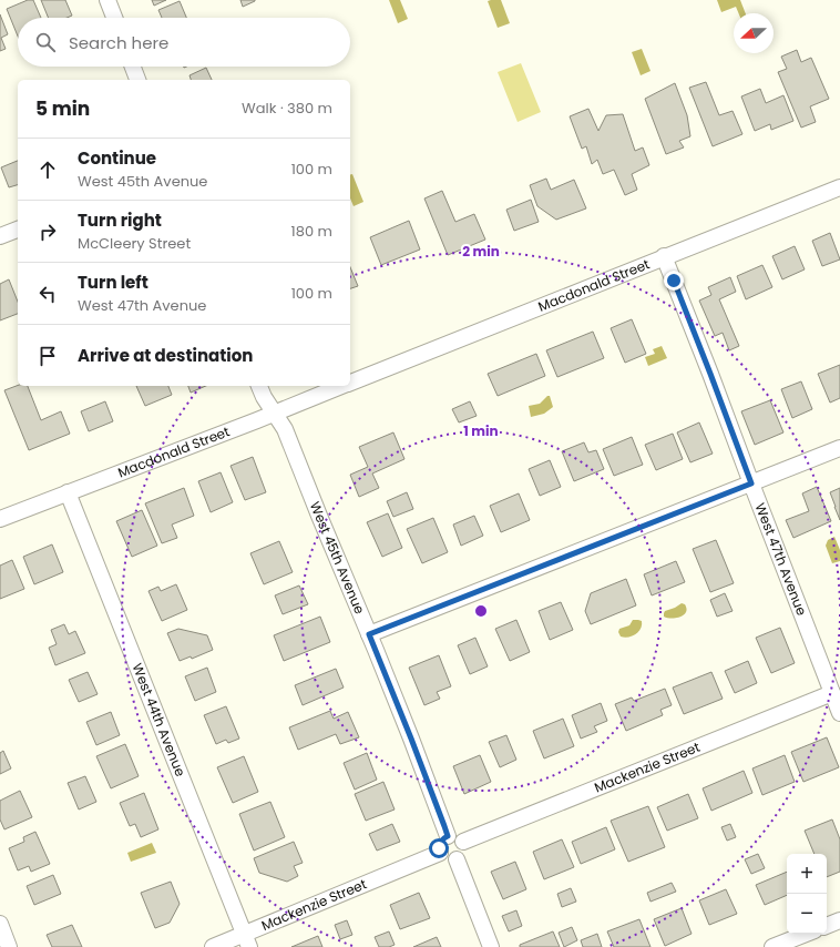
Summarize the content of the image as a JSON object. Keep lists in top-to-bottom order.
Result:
{
  "streets": {
    "street": [
      "Macdonald Street",
      "West 45th Avenue",
      "West 47th Avenue",
      "West 44th Avenue",
      "Mackenzie Street"
    ]
  },
  "crossings": [
    ["Macdonald Street", "West 45th Avenue"],
    ["Macdonald Street", "West 47th Avenue"],
    ["Macdonald Street", "West 44th Avenue"],
    ["West 45th Avenue", "Mackenzie Street"],
    ["West 47th Avenue", "Mackenzie Street"],
    ["West 44th Avenue", "Mackenzie Street"]
  ],
  "north": "left",
  "page": {
    "search": "Search here",
    "heading": ["5 min", "Walk · 380 m"],
    "list": [
      ["Continue", "West 45th Avenue", "100 m"],
      ["Turn right", "McCleery Street", "180 m"],
      ["Turn left", "West 47th Avenue", "100 m"],
      "Arrive at destination"
    ],
    "map_buttons": ["+", "−"]
  },
  "rings": ["2 min", "1 min"]
}
